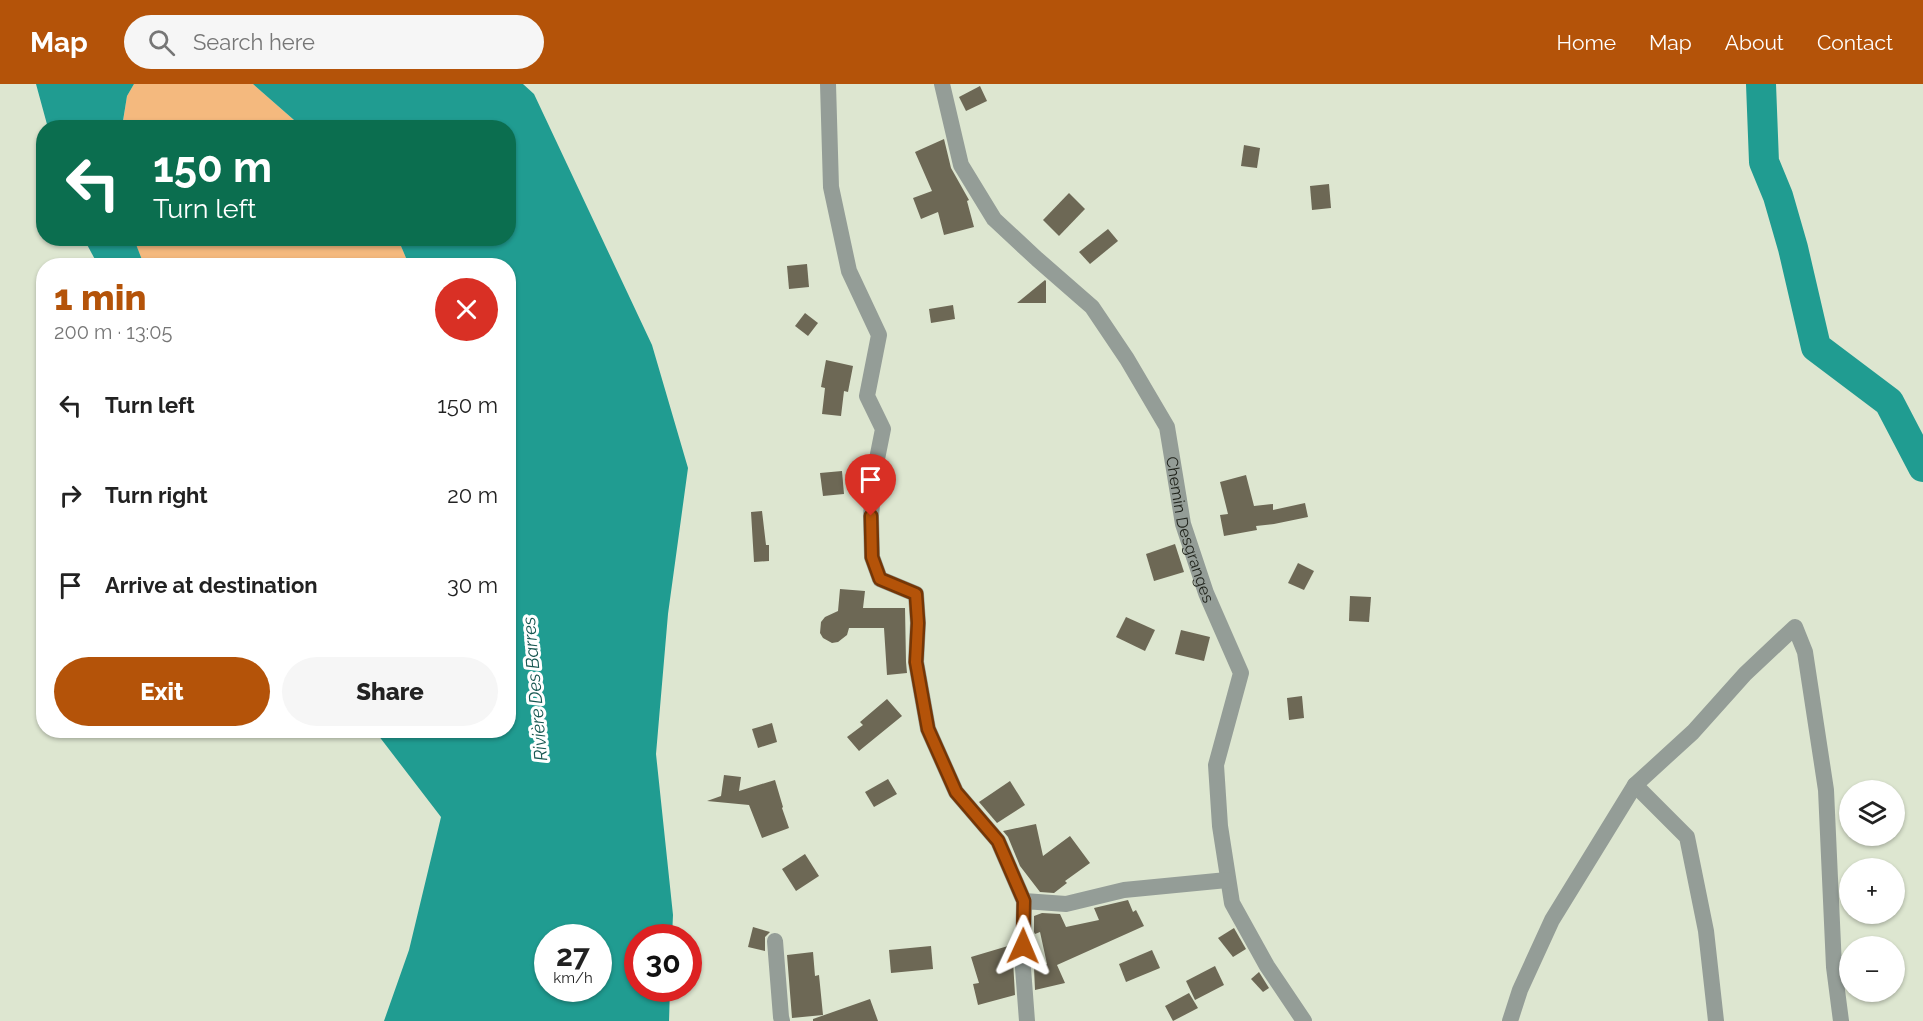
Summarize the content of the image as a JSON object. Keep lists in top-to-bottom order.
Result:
{
  "streets": {
    "street": ["Chemin Desgranges"]
  },
  "water": ["Rivière Des Barres"],
  "page": {
    "header": "Map",
    "search": "Search here",
    "nav": [
      "Home",
      "Map",
      "About",
      "Contact"
    ],
    "turn": ["150 m", "Turn left"],
    "heading": ["1 min", "200 m · 13:05"],
    "list": [
      {
        "name": "Turn left",
        "value": "150 m"
      },
      {
        "name": "Turn right",
        "value": "20 m"
      },
      {
        "name": "Arrive at destination",
        "value": "30 m"
      }
    ],
    "buttons": ["Exit", "Share"],
    "map_buttons": ["+", "−"],
    "speed": "27 km/h",
    "limit": "30"
  }
}
